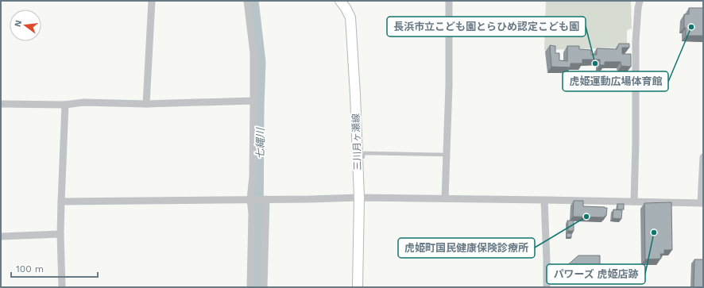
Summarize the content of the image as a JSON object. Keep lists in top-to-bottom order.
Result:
{
  "streets": {
    "main road": ["三川月ヶ瀬線"]
  },
  "water": ["七縄川"],
  "places": [
    "虎姫運動広場体育館",
    "長浜市立こども園とらひめ認定こども園",
    "虎姫町国民健康保険診療所",
    "パワーズ 虎姫店跡"
  ],
  "scale_bar": "100 m",
  "north": "left"
}
